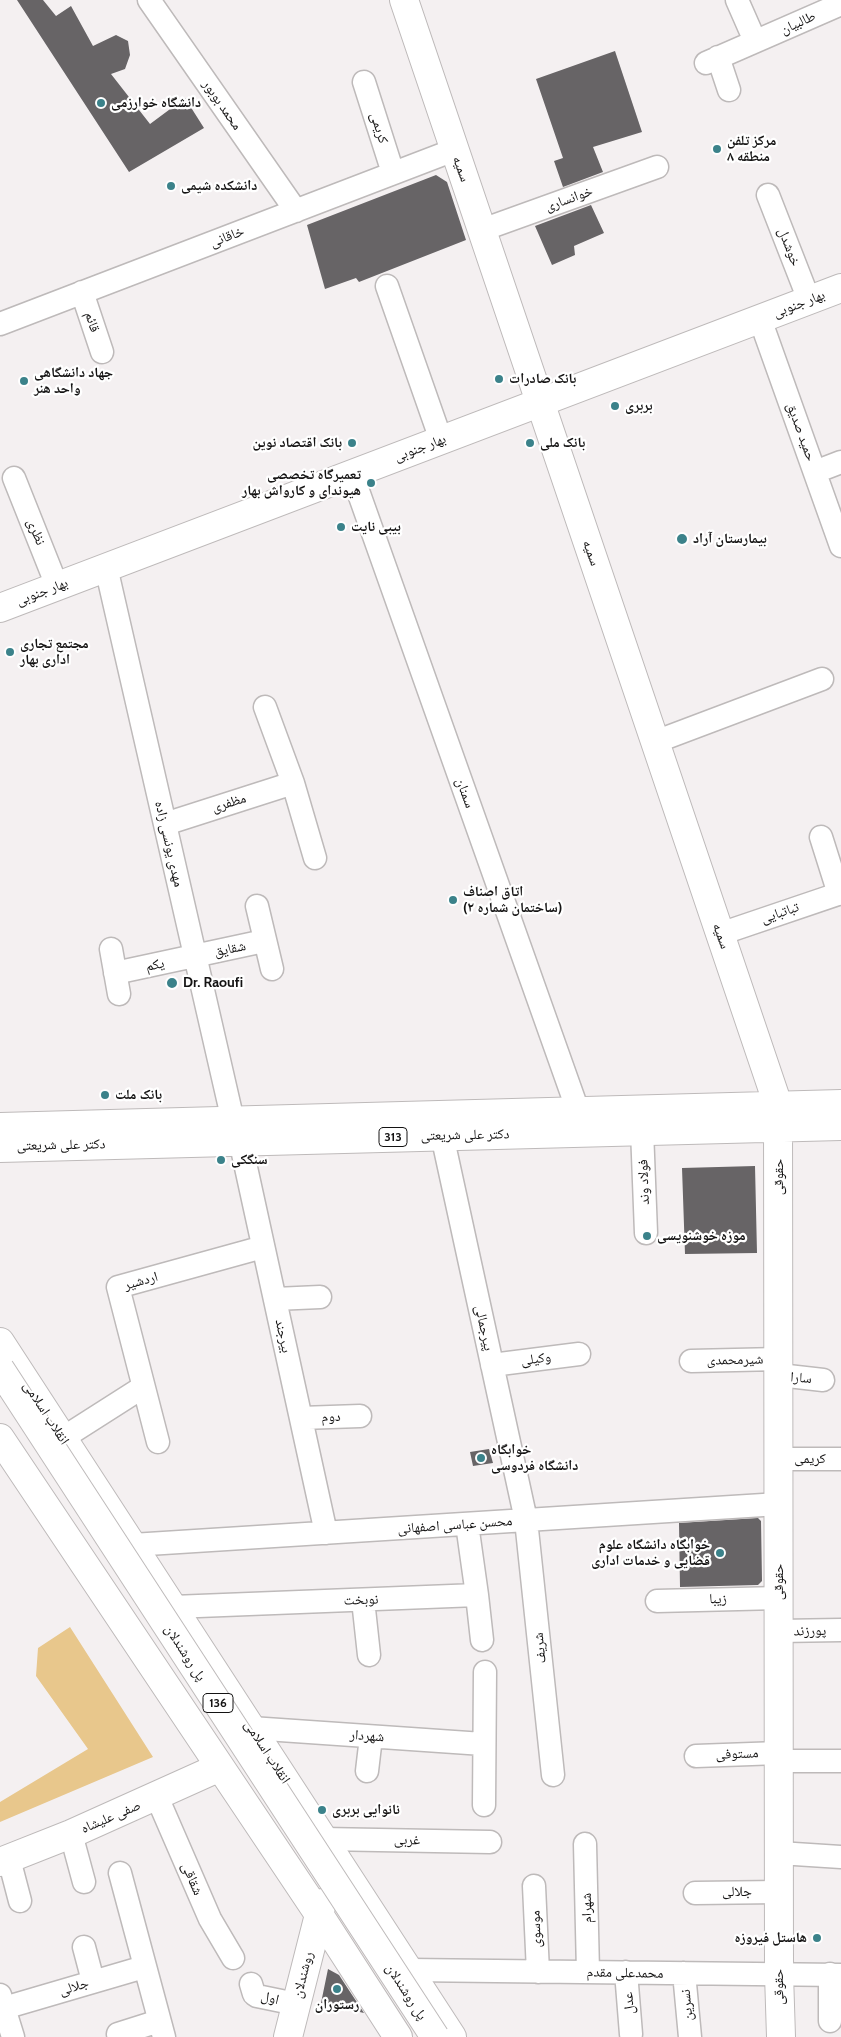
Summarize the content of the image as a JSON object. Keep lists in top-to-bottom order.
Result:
{
  "streets": {
    "main road": [
      "سمیه",
      "بهار جنوبی",
      "دکتر علی شریعتی",
      "313",
      "حقوقی",
      "انقلاب اسلامی",
      "پل روشندلان",
      "136",
      "صفی علیشاه",
      "روشندلان"
    ],
    "street": [
      "طالبیان",
      "محمد بوبور",
      "کریمی",
      "خوانساری",
      "خاقانی",
      "خوشدل",
      "قائم",
      "حمید صدیق",
      "نظری",
      "سمنان",
      "مظفری",
      "مهدی یونسی زاده",
      "تباتبایی",
      "شقایق",
      "یکم",
      "فولاد وند",
      "اردشیر",
      "پیرجمالی",
      "بیرجند",
      "وکیلی",
      "شیرمحمدی",
      "سارا",
      "دوم",
      "محسن عباسی اصفهانی",
      "زیبا",
      "نوبخت",
      "پورزند",
      "شریف",
      "شهردار",
      "مستوفی",
      "غربی",
      "شقاقی",
      "جلالی",
      "شهرام",
      "موسوی",
      "محمدعلی مقدم",
      "اول",
      "عدل",
      "نسرین"
    ]
  },
  "crossings": [
    ["محمد بوبور", "خاقانی"],
    ["کریمی", "خاقانی"],
    ["کریمی", "حقوقی"],
    ["سمیه", "خوانساری"],
    ["سمیه", "خاقانی"],
    ["سمیه", "بهار جنوبی"],
    ["سمیه", "تباتبایی"],
    ["سمیه", "دکتر علی شریعتی"],
    ["سمیه", "حقوقی"],
    ["خاقانی", "قائم"],
    ["خوشدل", "بهار جنوبی"],
    ["بهار جنوبی", "حمید صدیق"],
    ["بهار جنوبی", "نظری"],
    ["بهار جنوبی", "سمنان"],
    ["بهار جنوبی", "مهدی یونسی زاده"],
    ["سمنان", "دکتر علی شریعتی"],
    ["مظفری", "مهدی یونسی زاده"],
    ["مهدی یونسی زاده", "شقایق"],
    ["مهدی یونسی زاده", "یکم"],
    ["مهدی یونسی زاده", "دکتر علی شریعتی"],
    ["مهدی یونسی زاده", "بیرجند"],
    ["شقایق", "یکم"],
    ["دکتر علی شریعتی", "حقوقی"],
    ["دکتر علی شریعتی", "فولاد وند"],
    ["دکتر علی شریعتی", "پیرجمالی"],
    ["دکتر علی شریعتی", "بیرجند"],
    ["حقوقی", "شیرمحمدی"],
    ["حقوقی", "سارا"],
    ["حقوقی", "محسن عباسی اصفهانی"],
    ["حقوقی", "زیبا"],
    ["حقوقی", "پورزند"],
    ["حقوقی", "مستوفی"],
    ["حقوقی", "جلالی"],
    ["حقوقی", "محمدعلی مقدم"],
    ["اردشیر", "بیرجند"],
    ["پیرجمالی", "وکیلی"],
    ["پیرجمالی", "محسن عباسی اصفهانی"],
    ["پیرجمالی", "شریف"],
    ["بیرجند", "دوم"],
    ["بیرجند", "محسن عباسی اصفهانی"],
    ["شیرمحمدی", "سارا"],
    ["انقلاب اسلامی", "محسن عباسی اصفهانی"],
    ["انقلاب اسلامی", "نوبخت"],
    ["انقلاب اسلامی", "شهردار"],
    ["انقلاب اسلامی", "غربی"],
    ["انقلاب اسلامی", "محمدعلی مقدم"],
    ["انقلاب اسلامی", "روشندلان"],
    ["محسن عباسی اصفهانی", "شریف"],
    ["صفی علیشاه", "شقاقی"],
    ["غربی", "روشندلان"],
    ["شهرام", "محمدعلی مقدم"],
    ["موسوی", "محمدعلی مقدم"],
    ["محمدعلی مقدم", "عدل"],
    ["محمدعلی مقدم", "نسرین"],
    ["روشندلان", "اول"]
  ],
  "places": [
    "دانشگاه خوارزمی",
    "مرکز تلفن منطقه ۸",
    "دانشکده شیمی",
    "بانک صادرات",
    "جهاد دانشگاهی واحد هنر",
    "بربری",
    "بانک اقتصاد نوین",
    "بانک ملی",
    "تعمیرگاه تخصصی هیوندای و کارواش بهار",
    "بیبی نایت",
    "بیمارستان آراد",
    "مجتمع تجاری اداری بهار",
    "اتاق اصناف (ساختمان شماره ۲)",
    "Dr. Raoufi",
    "بانک ملت",
    "سنگکی",
    "موزه خوشنویسی",
    "خوابگاه دانشگاه فردوسی",
    "خوابگاه دانشگاه علوم قضایی و خدمات اداری",
    "نانوایی بربری",
    "هاستل فیروزه",
    "رستوران"
  ]
}
